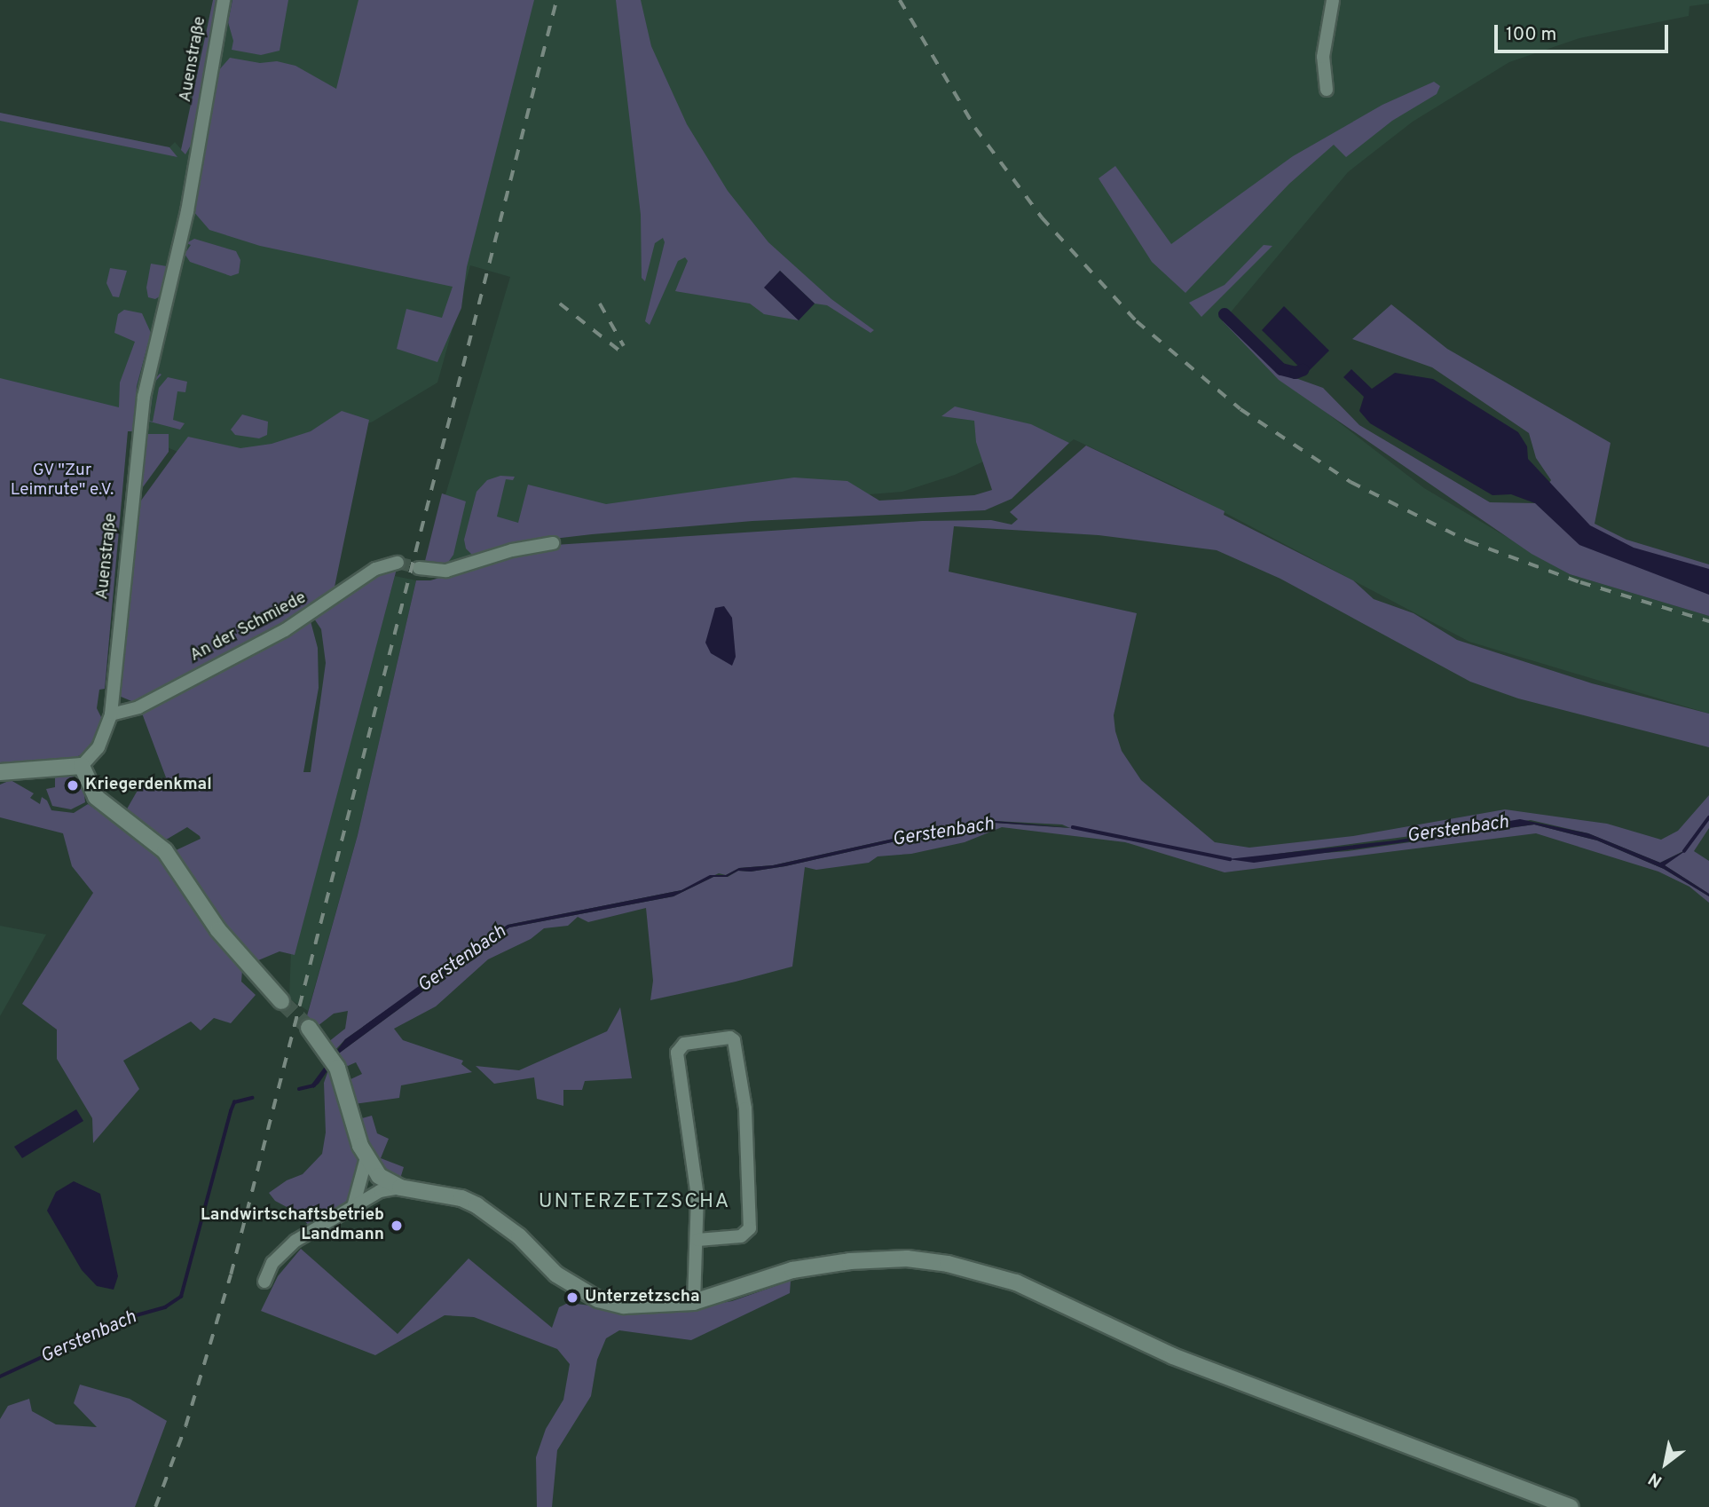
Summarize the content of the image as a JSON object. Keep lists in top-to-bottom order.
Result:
{
  "streets": {
    "street": ["Auenstraße", "An der Schmiede"]
  },
  "crossings": [
    ["Auenstraße", "An der Schmiede"]
  ],
  "districts": ["UNTERZETZSCHA"],
  "water": ["Gerstenbach"],
  "parks": ["GV \"Zur Leimrute\" e.V."],
  "places": ["Kriegerdenkmal", "Landwirtschaftsbetrieb Landmann", "Unterzetzscha"],
  "scale_bar": "100 m",
  "north": "bottom left"
}
